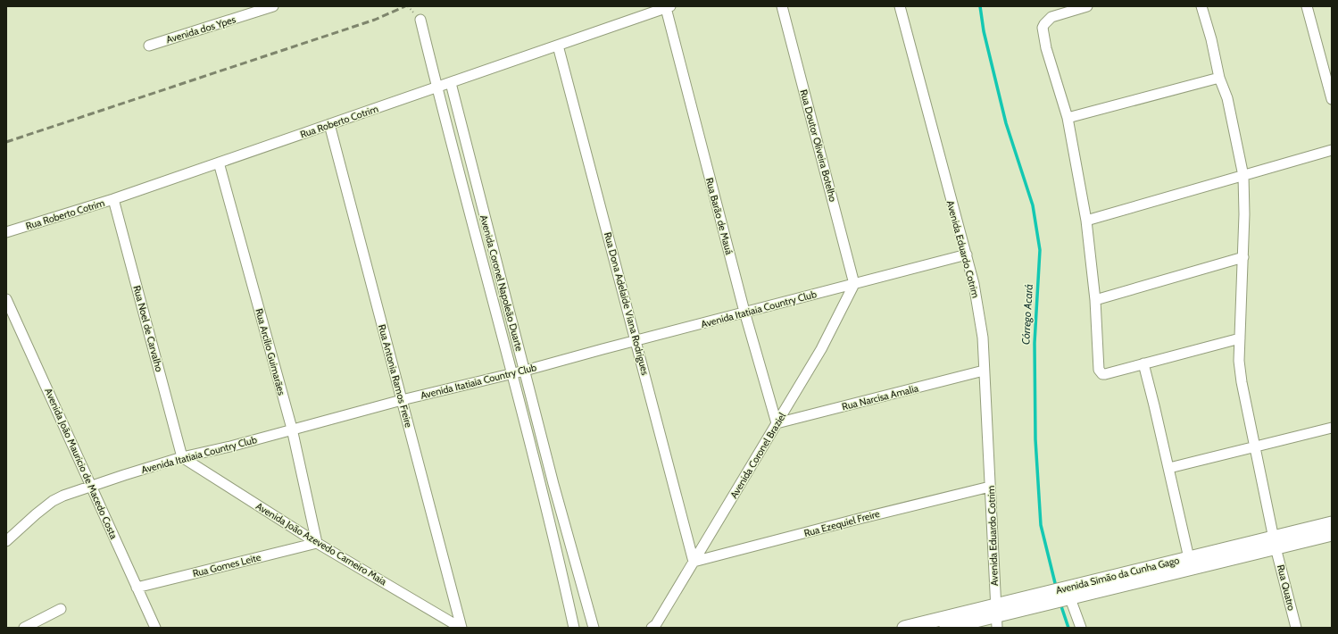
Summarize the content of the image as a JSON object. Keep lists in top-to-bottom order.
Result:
{
  "streets": {
    "street": [
      "Avenida dos Ypes",
      "Rua Roberto Cotrim",
      "Rua Doutor Oliveira Botelho",
      "Rua Barão de Mauá",
      "Avenida Eduardo Cotrim",
      "Avenida Coronel Napoleão Duarte",
      "Rua Dona Adelaide Viana Rodrigues",
      "Avenida Itatiaia Country Club",
      "Rua Noel de Carvalho",
      "Rua Arcilio Guimarães",
      "Rua Antonia Ramos Freire",
      "Rua Narcisa Amalia",
      "Avenida Coronel Braziel",
      "Avenida João Mauricio de Macedo Costa",
      "Rua Ezequiel Freire",
      "Avenida João Azevedo Carneiro Maia",
      "Rua Gomes Leite",
      "Avenida Simão da Cunha Gago",
      "Rua Quatro"
    ]
  },
  "crossings": [
    ["Rua Roberto Cotrim", "Rua Barão de Mauá"],
    ["Rua Roberto Cotrim", "Avenida Coronel Napoleão Duarte"],
    ["Rua Roberto Cotrim", "Rua Dona Adelaide Viana Rodrigues"],
    ["Rua Roberto Cotrim", "Rua Noel de Carvalho"],
    ["Rua Roberto Cotrim", "Rua Arcilio Guimarães"],
    ["Rua Roberto Cotrim", "Rua Antonia Ramos Freire"],
    ["Rua Doutor Oliveira Botelho", "Avenida Itatiaia Country Club"],
    ["Rua Doutor Oliveira Botelho", "Avenida Coronel Braziel"],
    ["Rua Barão de Mauá", "Avenida Itatiaia Country Club"],
    ["Rua Barão de Mauá", "Rua Narcisa Amalia"],
    ["Rua Barão de Mauá", "Avenida Coronel Braziel"],
    ["Avenida Eduardo Cotrim", "Avenida Itatiaia Country Club"],
    ["Avenida Eduardo Cotrim", "Rua Narcisa Amalia"],
    ["Avenida Eduardo Cotrim", "Rua Ezequiel Freire"],
    ["Avenida Eduardo Cotrim", "Avenida Simão da Cunha Gago"],
    ["Avenida Coronel Napoleão Duarte", "Avenida Itatiaia Country Club"],
    ["Rua Dona Adelaide Viana Rodrigues", "Avenida Itatiaia Country Club"],
    ["Rua Dona Adelaide Viana Rodrigues", "Avenida Coronel Braziel"],
    ["Rua Dona Adelaide Viana Rodrigues", "Rua Ezequiel Freire"],
    ["Avenida Itatiaia Country Club", "Rua Noel de Carvalho"],
    ["Avenida Itatiaia Country Club", "Rua Arcilio Guimarães"],
    ["Avenida Itatiaia Country Club", "Rua Antonia Ramos Freire"],
    ["Avenida Itatiaia Country Club", "Avenida Coronel Braziel"],
    ["Avenida Itatiaia Country Club", "Avenida João Mauricio de Macedo Costa"],
    ["Avenida Itatiaia Country Club", "Avenida João Azevedo Carneiro Maia"],
    ["Rua Noel de Carvalho", "Avenida João Azevedo Carneiro Maia"],
    ["Rua Arcilio Guimarães", "Avenida João Azevedo Carneiro Maia"],
    ["Rua Arcilio Guimarães", "Rua Gomes Leite"],
    ["Rua Antonia Ramos Freire", "Avenida João Azevedo Carneiro Maia"],
    ["Rua Narcisa Amalia", "Avenida Coronel Braziel"],
    ["Avenida Coronel Braziel", "Rua Ezequiel Freire"],
    ["Avenida João Mauricio de Macedo Costa", "Rua Gomes Leite"],
    ["Avenida João Azevedo Carneiro Maia", "Rua Gomes Leite"],
    ["Avenida Simão da Cunha Gago", "Rua Quatro"]
  ],
  "water": ["Córrego Acará"]
}
